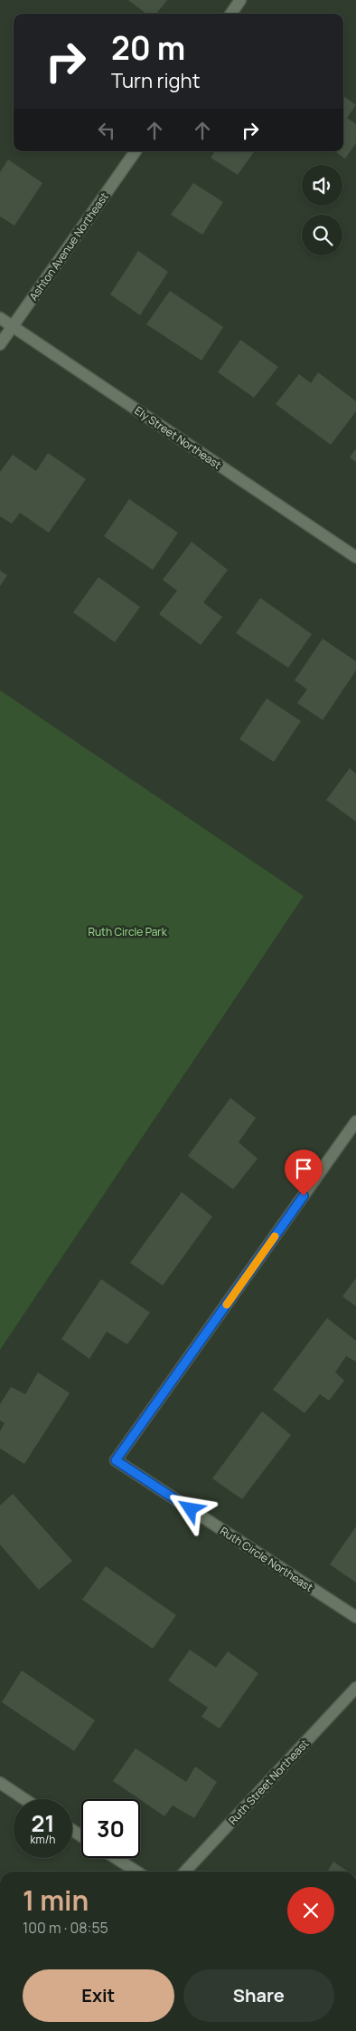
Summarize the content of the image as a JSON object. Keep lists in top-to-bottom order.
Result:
{
  "streets": {
    "street": [
      "Ashton Avenue Northeast",
      "Ely Street Northeast",
      "Ruth Circle Northeast",
      "Ruth Street Northeast"
    ]
  },
  "crossings": [
    ["Ashton Avenue Northeast", "Ely Street Northeast"]
  ],
  "parks": ["Ruth Circle Park"],
  "page": {
    "turn": ["20 m", "Turn right"],
    "speed": "21 km/h",
    "limit": "30",
    "heading": ["1 min", "100 m · 08:55"],
    "buttons": ["Exit", "Share"]
  }
}
